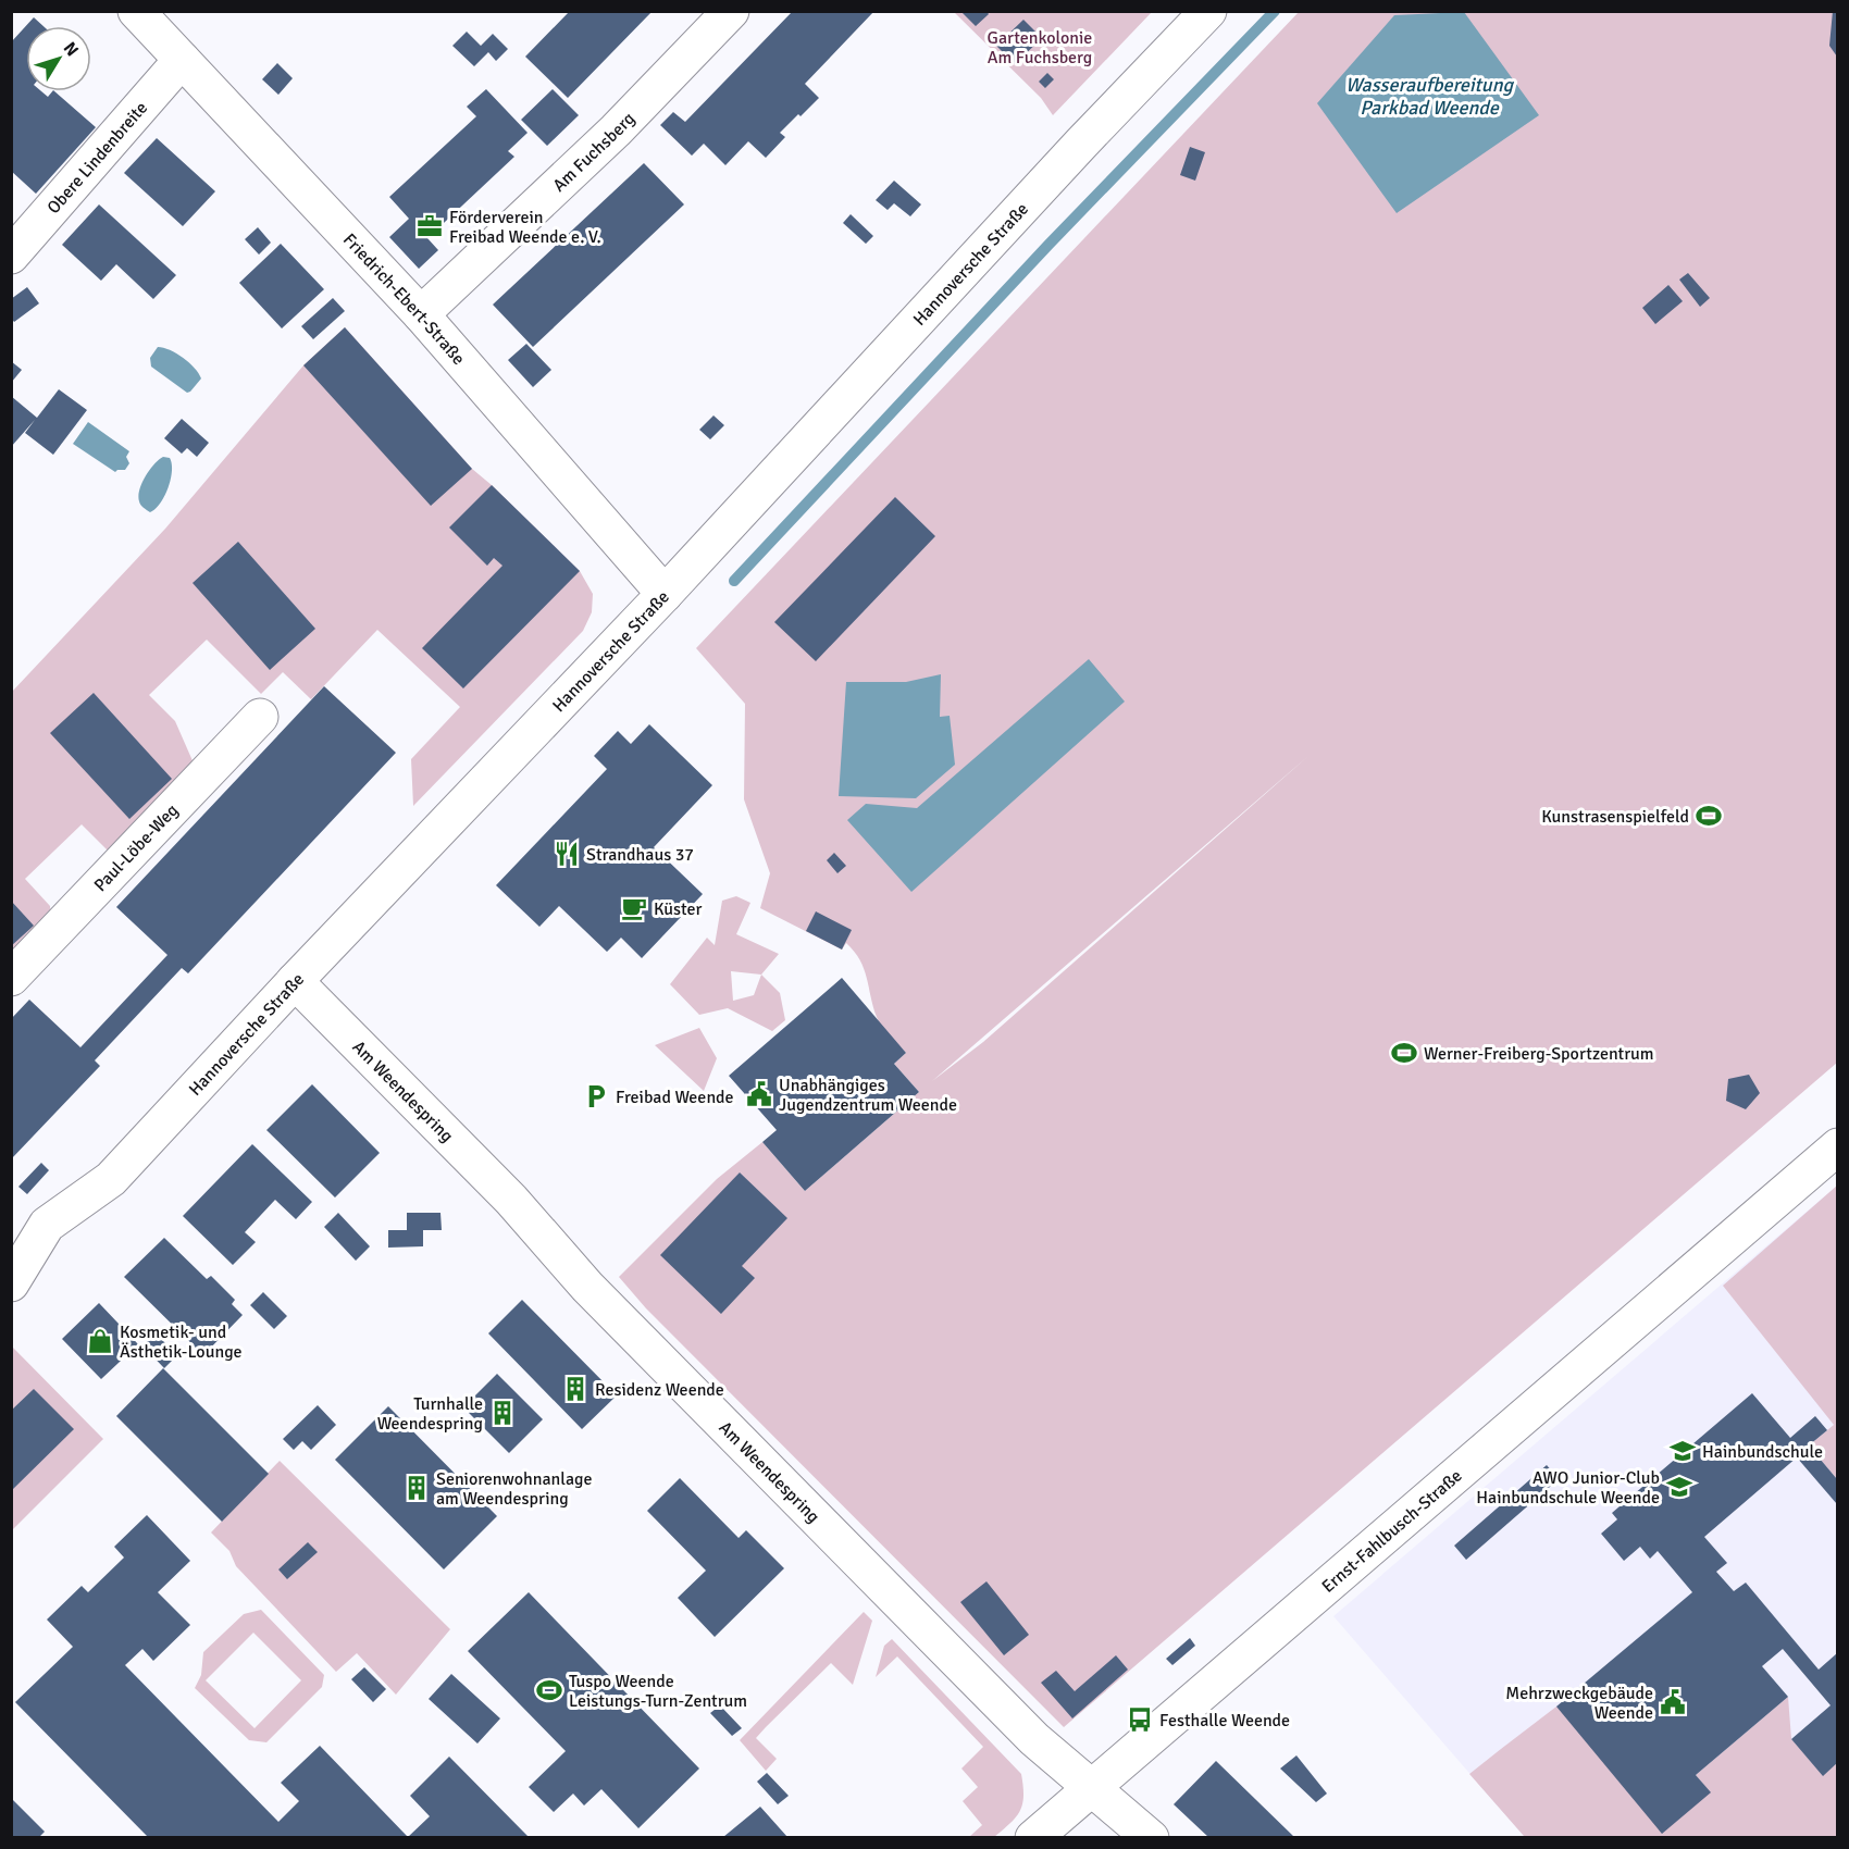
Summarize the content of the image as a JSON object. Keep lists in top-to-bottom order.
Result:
{
  "streets": {
    "street": [
      "Am Fuchsberg",
      "Obere Lindenbreite",
      "Hannoversche Straße",
      "Friedrich-Ebert-Straße",
      "Paul-Löbe-Weg",
      "Am Weendespring",
      "Ernst-Fahlbusch-Straße"
    ]
  },
  "crossings": [
    ["Am Fuchsberg", "Friedrich-Ebert-Straße"],
    ["Obere Lindenbreite", "Friedrich-Ebert-Straße"],
    ["Hannoversche Straße", "Friedrich-Ebert-Straße"],
    ["Hannoversche Straße", "Am Weendespring"],
    ["Am Weendespring", "Ernst-Fahlbusch-Straße"]
  ],
  "water": ["Wasseraufbereitung Parkbad Weende"],
  "parks": ["Gartenkolonie Am Fuchsberg"],
  "places": {
    "office": ["Förderverein Freibad Weende e. V."],
    "sports": ["Kunstrasenspielfeld", "Werner-Freiberg-Sportzentrum", "Tuspo Weende Leistungs-Turn-Zentrum"],
    "restaurant": ["Strandhaus 37"],
    "cafe": ["Küster"],
    "public building": ["Unabhängiges Jugendzentrum Weende", "Mehrzweckgebäude Weende"],
    "parking": ["Freibad Weende"],
    "shop": ["Kosmetik- und Ästhetik-Lounge"],
    "building": ["Residenz Weende", "Turnhalle Weendespring", "Seniorenwohnanlage am Weendespring"],
    "school or university": ["Hainbundschule", "AWO Junior-Club Hainbundschule Weende"],
    "bus stop": ["Festhalle Weende"]
  },
  "north": "top right"
}
